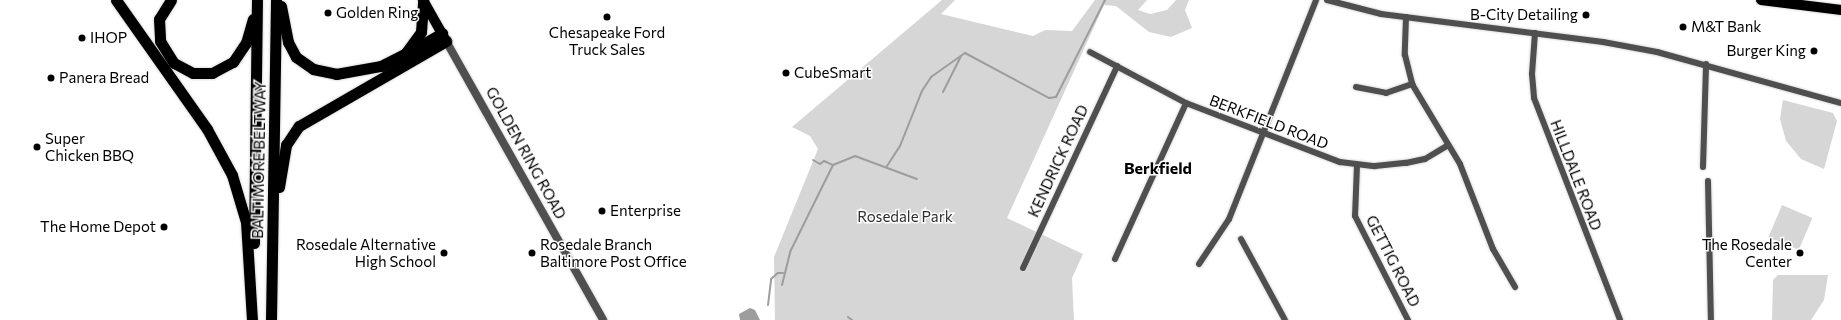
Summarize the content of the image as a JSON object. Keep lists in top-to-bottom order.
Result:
{
  "streets": {
    "highway": ["GOLDEN RING ROAD", "BALTIMORE BELTWAY"],
    "street": [
      "BERKFIELD ROAD",
      "KENDRICK ROAD",
      "HILLDALE ROAD",
      "GETTIG ROAD"
    ]
  },
  "crossings": [
    ["BERKFIELD ROAD", "KENDRICK ROAD"],
    ["BERKFIELD ROAD", "GETTIG ROAD"]
  ],
  "districts": ["Berkfield"],
  "parks": ["Rosedale Park"],
  "places": [
    "Golden Ring",
    "B-City Detailing",
    "Chesapeake Ford Truck Sales",
    "M&T Bank",
    "IHOP",
    "Burger King",
    "CubeSmart",
    "Panera Bread",
    "Super Chicken BBQ",
    "Enterprise",
    "The Home Depot",
    "Rosedale Alternative High School",
    "Rosedale Branch Baltimore Post Office",
    "The Rosedale Center"
  ]
}
